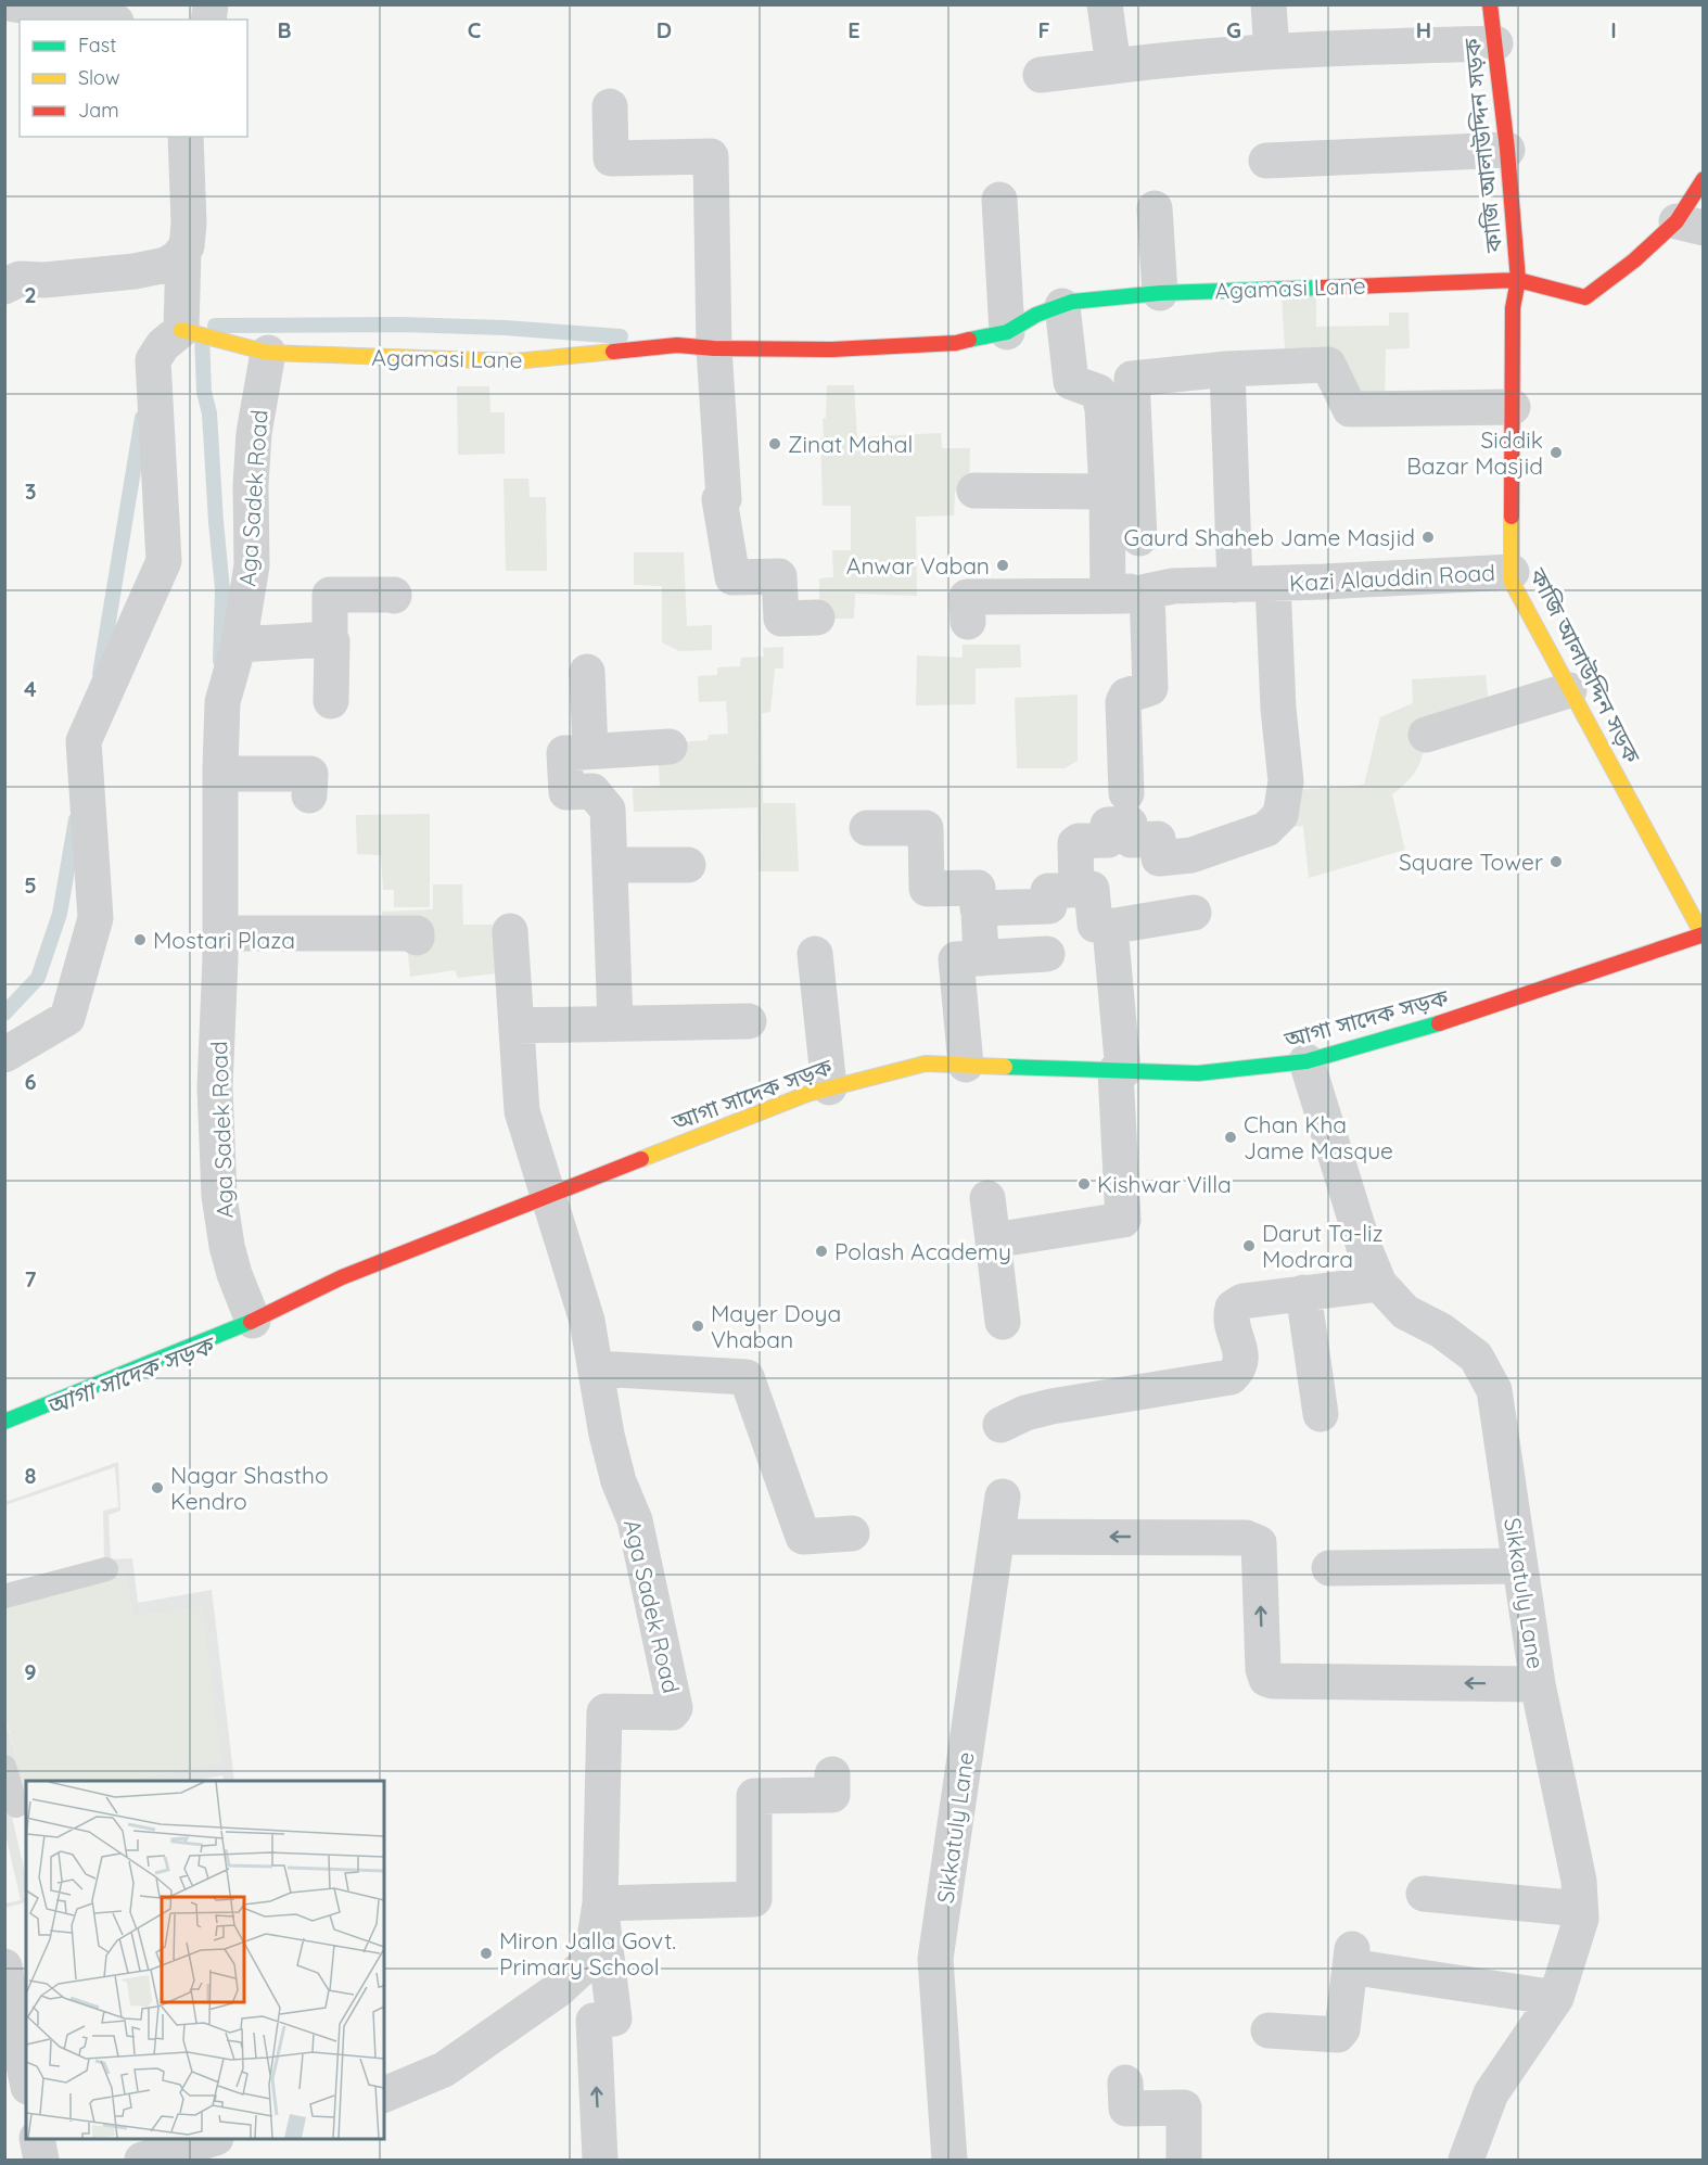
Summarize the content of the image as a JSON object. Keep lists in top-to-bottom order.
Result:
{
  "streets": {
    "street": [
      "কাজি আলাউদ্দিন সড়ক",
      "Agamasi Lane",
      "Aga Sadek Road",
      "Kazi Alauddin Road",
      "আগা সাদেক সড়ক",
      "Sikkatuly Lane"
    ]
  },
  "crossings": [
    ["কাজি আলাউদ্দিন সড়ক", "Agamasi Lane"],
    ["কাজি আলাউদ্দিন সড়ক", "Kazi Alauddin Road"],
    ["কাজি আলাউদ্দিন সড়ক", "আগা সাদেক সড়ক"],
    ["Agamasi Lane", "Aga Sadek Road"],
    ["Aga Sadek Road", "আগা সাদেক সড়ক"],
    ["আগা সাদেক সড়ক", "Sikkatuly Lane"]
  ],
  "water": ["আগা সাদেক সড়ক"],
  "places": [
    "Zinat Mahal",
    "Siddik Bazar Masjid",
    "Gaurd Shaheb Jame Masjid",
    "Anwar Vaban",
    "Square Tower",
    "Mostari Plaza",
    "Chan Kha Jame Masque",
    "Kishwar Villa",
    "Darut Ta-liz Modrara",
    "Polash Academy",
    "Mayer Doya Vhaban",
    "Nagar Shastho Kendro",
    "Miron Jalla Govt. Primary School"
  ],
  "legend": ["Fast", "Slow", "Jam"],
  "grid": {
    "columns": [
      "B",
      "C",
      "D",
      "E",
      "F",
      "G",
      "H",
      "I"
    ],
    "rows": [
      "2",
      "3",
      "4",
      "5",
      "6",
      "7",
      "8",
      "9"
    ]
  }
}
